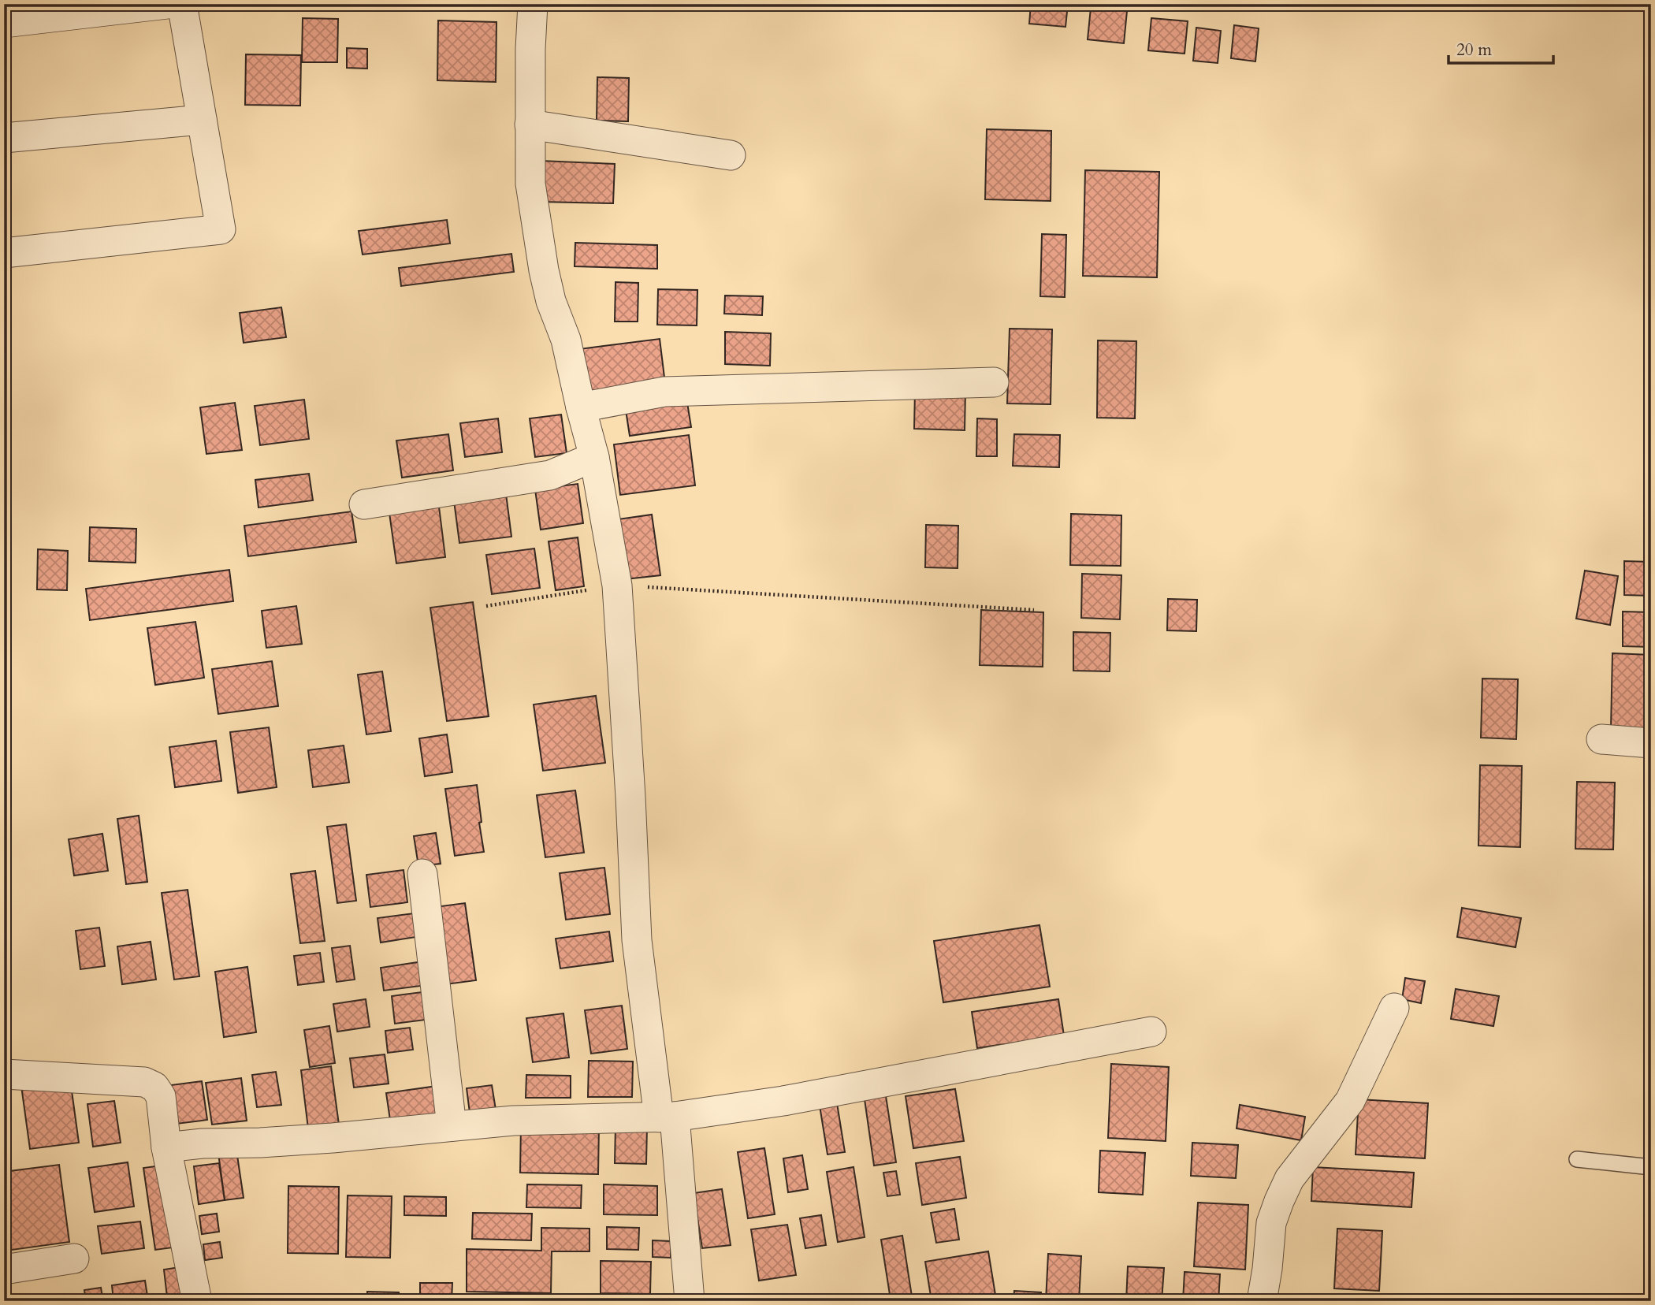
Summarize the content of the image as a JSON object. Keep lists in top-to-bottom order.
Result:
{
  "scale_bar": "20 m"
}
